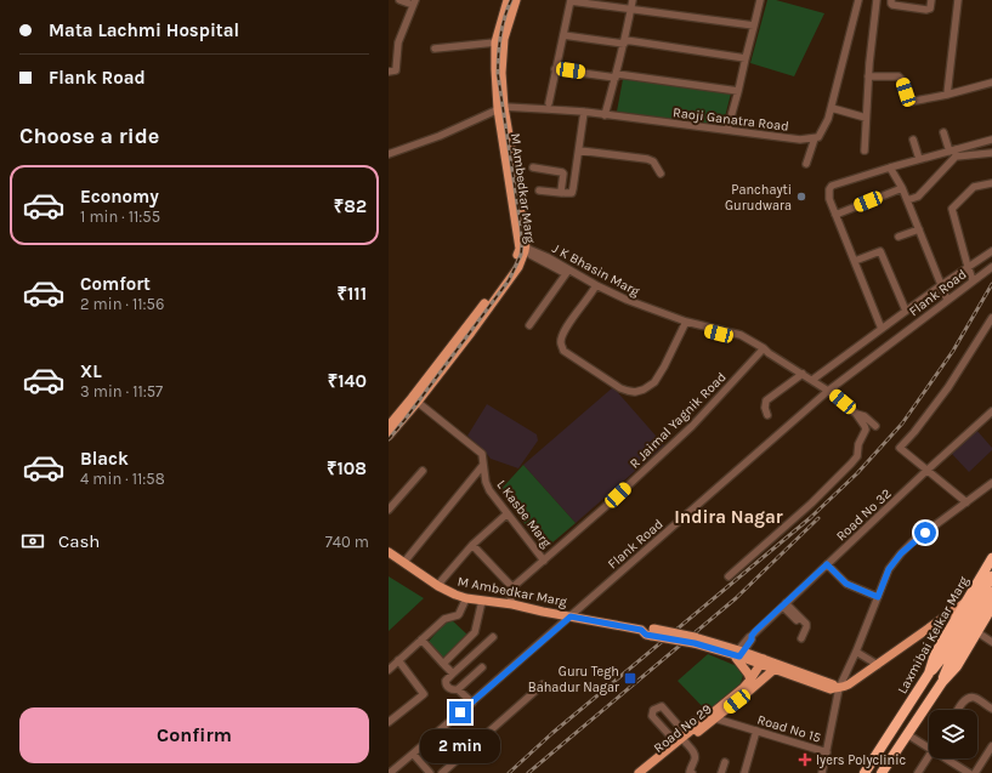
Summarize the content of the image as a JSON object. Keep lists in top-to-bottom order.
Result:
{
  "streets": {
    "highway": ["Laxmibai Kelkar Marg"],
    "main road": ["M Ambedkar Marg", "Road No 29"],
    "street": [
      "Raoji Ganatra Road",
      "J K Bhasin Marg",
      "Flank Road",
      "R Jaimal Yagnik Road",
      "L Kasbe Marg",
      "Road No 32",
      "Road No 15"
    ]
  },
  "crossings": [
    ["Raoji Ganatra Road", "M Ambedkar Marg"],
    ["M Ambedkar Marg", "J K Bhasin Marg"],
    ["M Ambedkar Marg", "Flank Road"],
    ["M Ambedkar Marg", "L Kasbe Marg"],
    ["M Ambedkar Marg", "Road No 32"],
    ["M Ambedkar Marg", "Road No 29"],
    ["J K Bhasin Marg", "Flank Road"],
    ["J K Bhasin Marg", "R Jaimal Yagnik Road"],
    ["R Jaimal Yagnik Road", "L Kasbe Marg"],
    ["Road No 29", "Road No 15"]
  ],
  "districts": ["Indira Nagar"],
  "places": {
    "other": ["Panchayti Gurudwara"],
    "transit": ["Guru Tegh Bahadur Nagar"],
    "health": ["Iyers Polyclinic"]
  },
  "page": {
    "banner": ["Mata Lachmi Hospital", "Flank Road"],
    "heading": "Choose a ride",
    "list": [
      {
        "name": "Economy",
        "note": "1 min · 11:55",
        "value": "₹82"
      },
      {
        "name": "Comfort",
        "note": "2 min · 11:56",
        "value": "₹111"
      },
      {
        "name": "XL",
        "note": "3 min · 11:57",
        "value": "₹140"
      },
      {
        "name": "Black",
        "note": "4 min · 11:58",
        "value": "₹108"
      }
    ],
    "pay": ["Cash", "740 m"],
    "buttons": "Confirm",
    "bubble": "2 min"
  }
}
